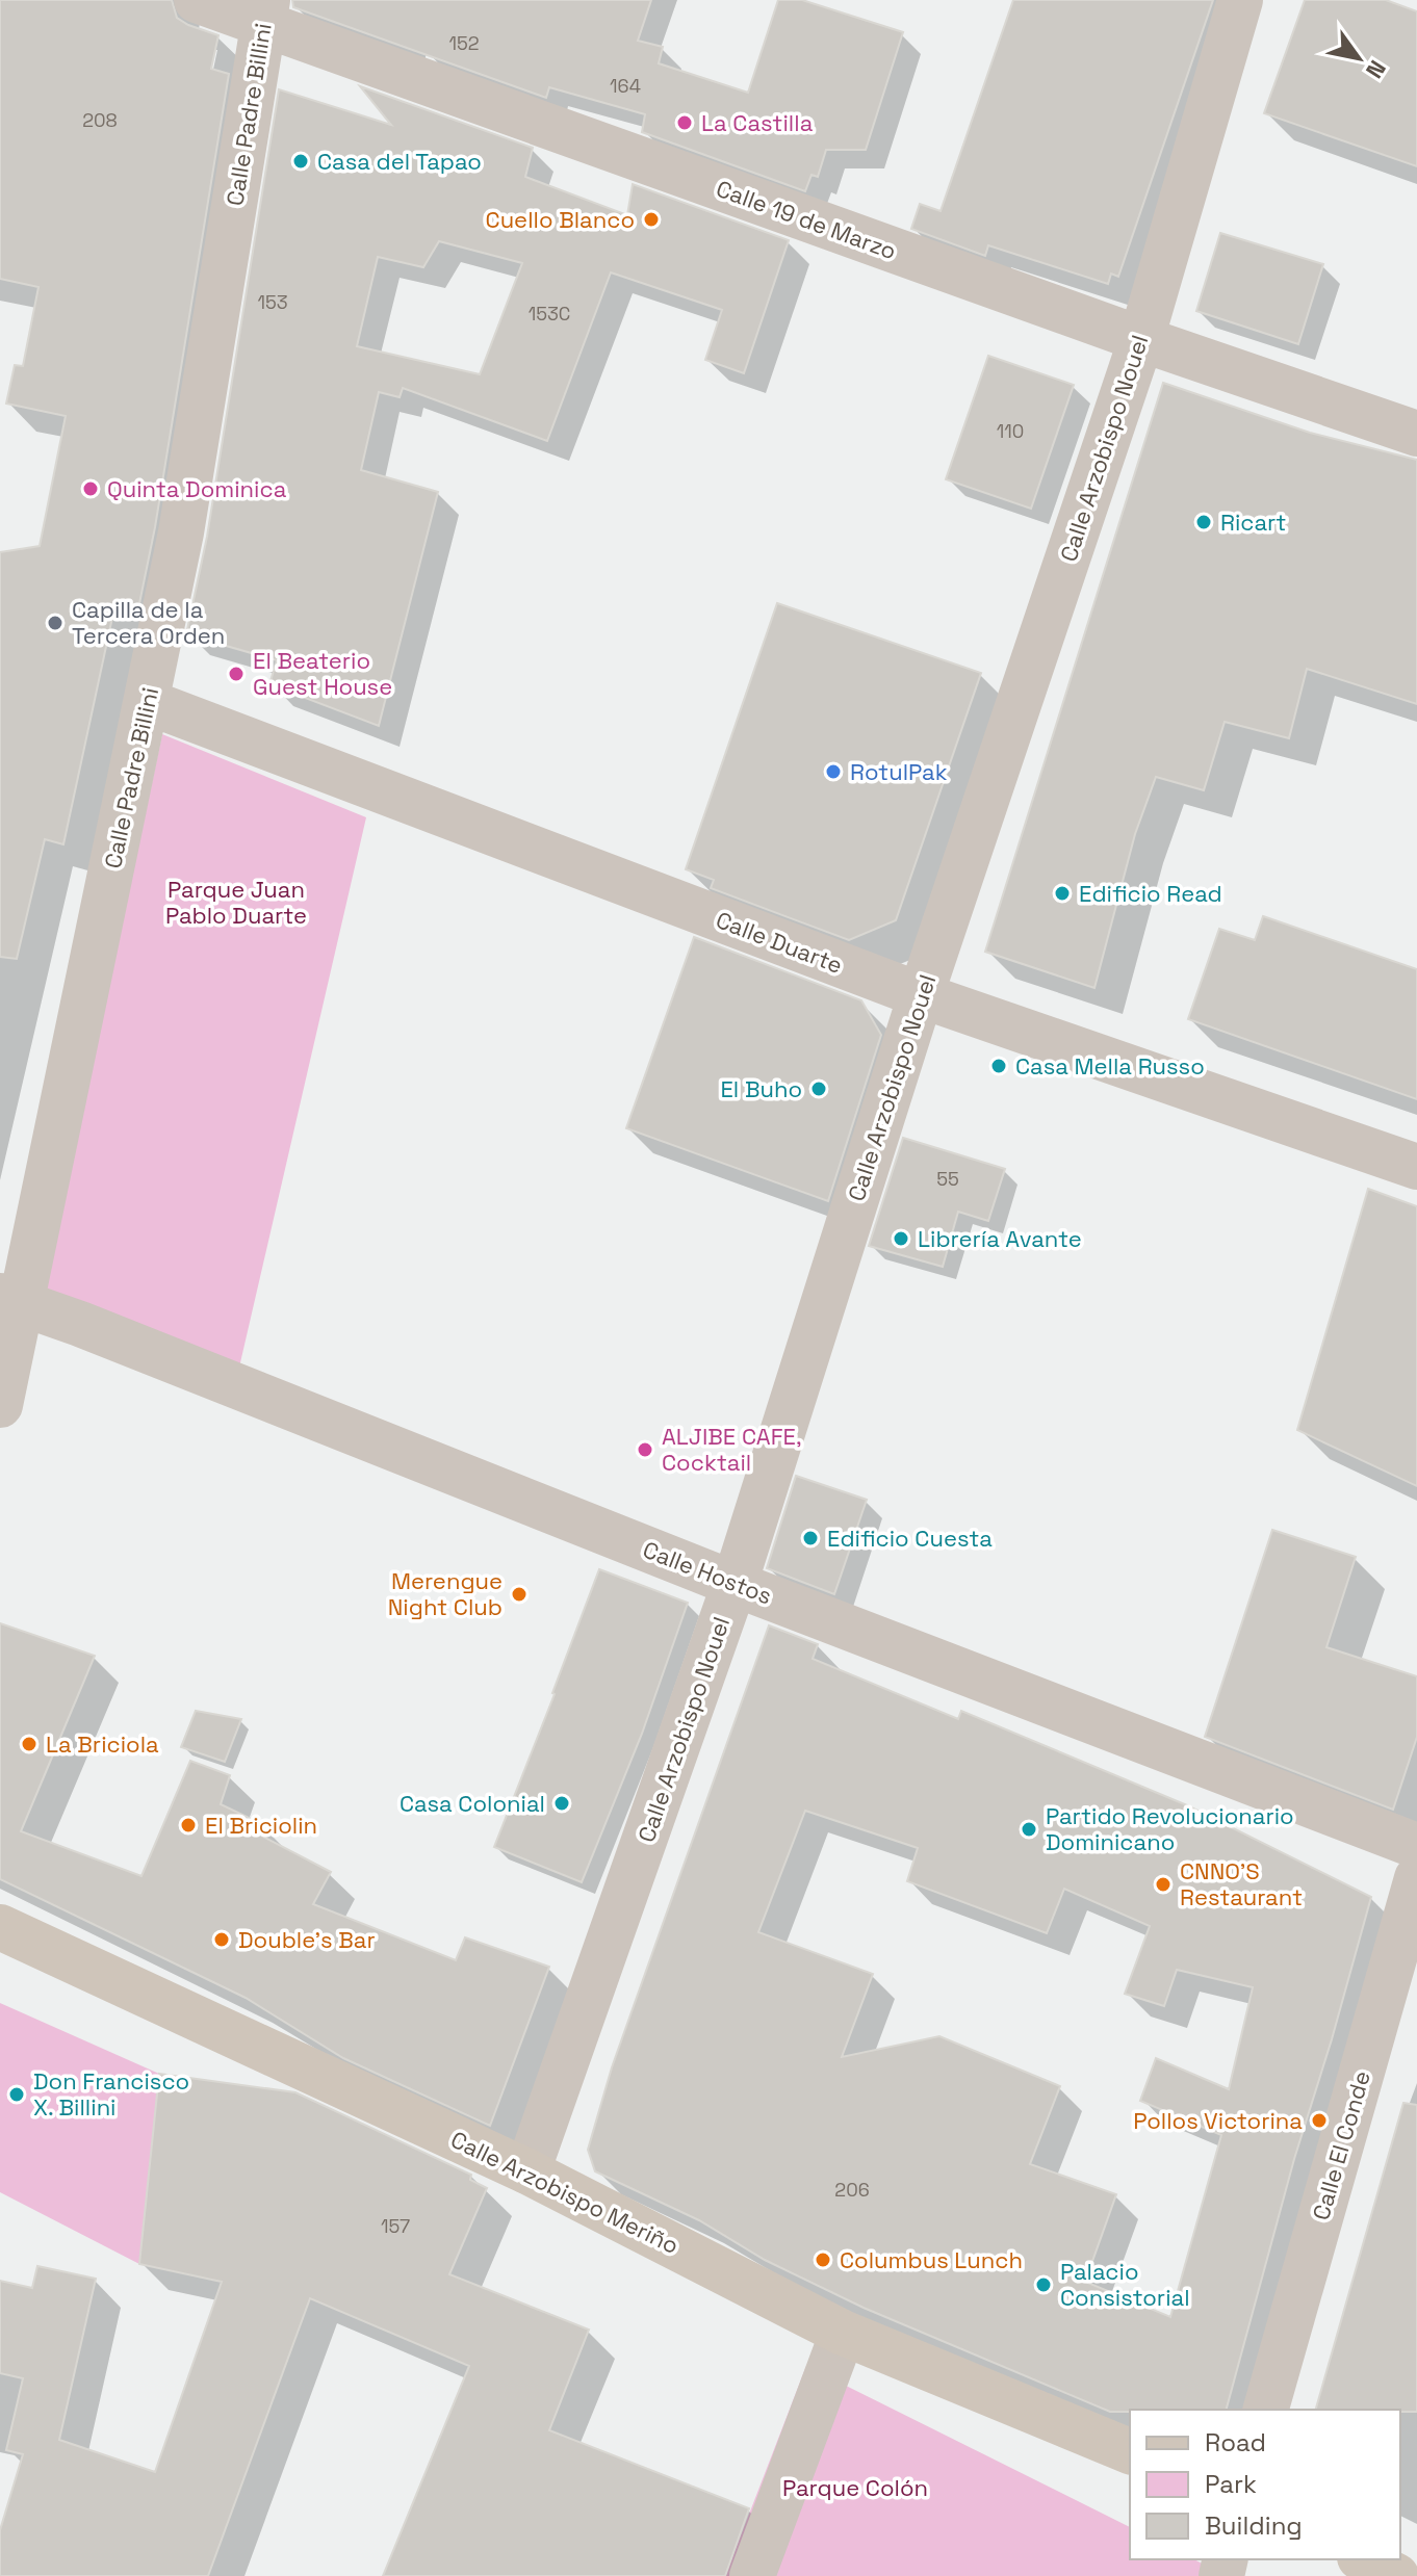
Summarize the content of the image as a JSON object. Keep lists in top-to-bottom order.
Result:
{
  "streets": {
    "street": [
      "Calle Padre Billini",
      "Calle 19 de Marzo",
      "Calle Arzobispo Nouel",
      "Calle Duarte",
      "Calle Hostos",
      "Calle El Conde",
      "Calle Arzobispo Meriño"
    ]
  },
  "crossings": [
    ["Calle Padre Billini", "Calle 19 de Marzo"],
    ["Calle Padre Billini", "Calle Duarte"],
    ["Calle Padre Billini", "Calle Hostos"],
    ["Calle 19 de Marzo", "Calle Arzobispo Nouel"],
    ["Calle Arzobispo Nouel", "Calle Duarte"],
    ["Calle Arzobispo Nouel", "Calle Hostos"],
    ["Calle Arzobispo Nouel", "Calle Arzobispo Meriño"]
  ],
  "parks": ["Parque Juan Pablo Duarte", "Parque Colón"],
  "places": [
    "La Castilla",
    "Casa del Tapao",
    "Cuello Blanco",
    "Quinta Dominica",
    "Ricart",
    "Capilla de la Tercera Orden",
    "El Beaterio Guest House",
    "RotulPak",
    "Edificio Read",
    "Casa Mella Russo",
    "El Buho",
    "Librería Avante",
    "ALJIBE CAFE, Cocktail",
    "Edificio Cuesta",
    "Merengue Night Club",
    "La Briciola",
    "Casa Colonial",
    "El Briciolin",
    "Partido Revolucionario Dominicano",
    "CNNO'S Restaurant",
    "Double's Bar",
    "Don Francisco X. Billini",
    "Pollos Victorina",
    "Columbus Lunch",
    "Palacio Consistorial"
  ],
  "house_numbers": [
    "152",
    "164",
    "208",
    "153",
    "153C",
    "110",
    "55",
    "206",
    "157"
  ],
  "legend": ["Road", "Park", "Building"],
  "north": "bottom right"
}
